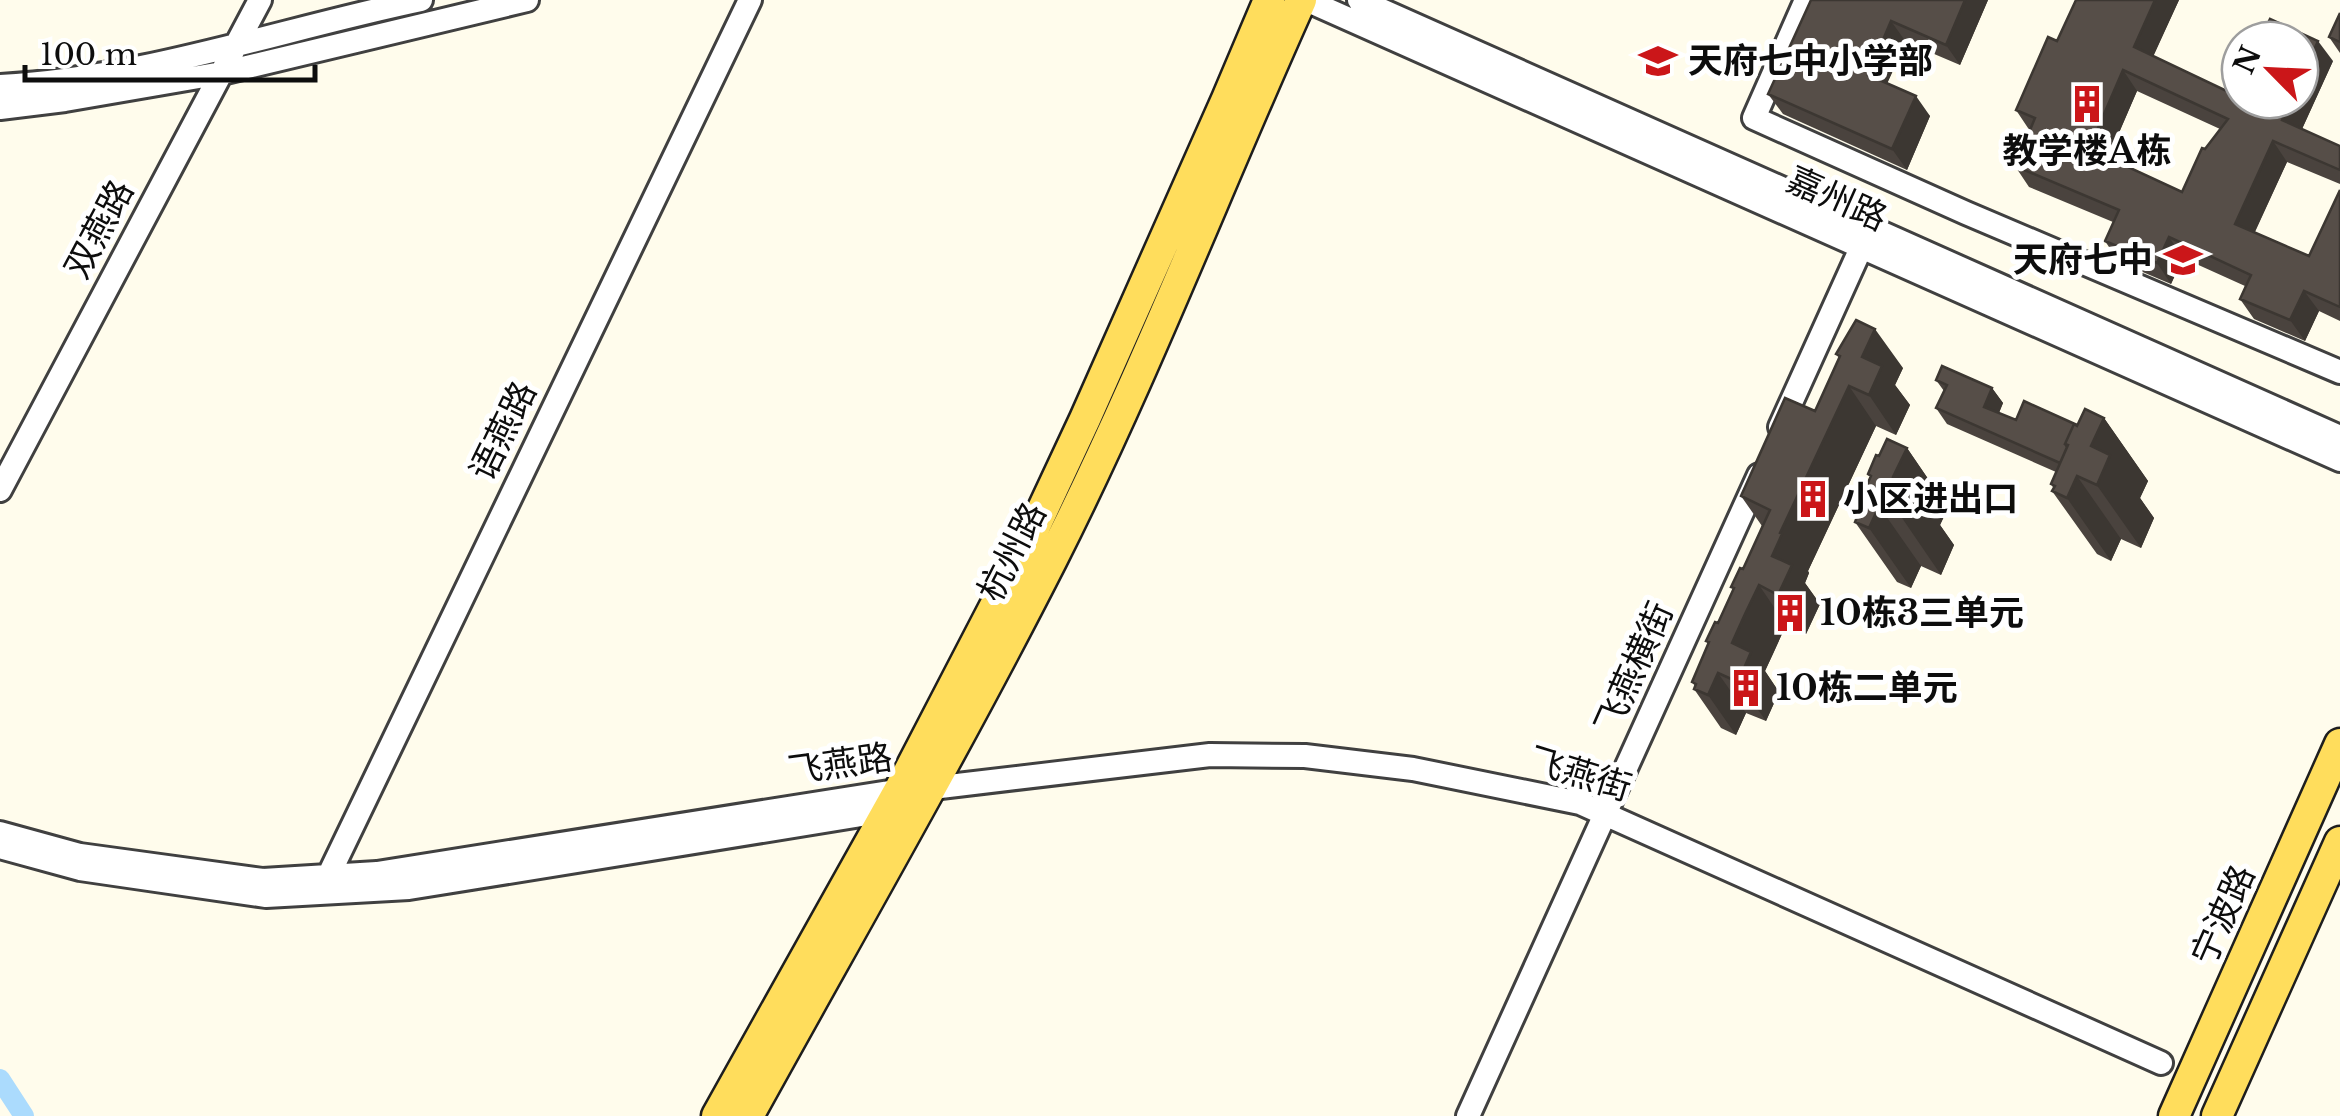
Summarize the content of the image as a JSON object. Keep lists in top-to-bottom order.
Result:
{
  "streets": {
    "main road": ["杭州路", "宁波路"],
    "street": [
      "嘉州路",
      "双燕路",
      "语燕路",
      "飞燕横街",
      "飞燕路",
      "飞燕街"
    ]
  },
  "crossings": [
    ["嘉州路", "杭州路"],
    ["嘉州路", "飞燕横街"],
    ["语燕路", "飞燕路"],
    ["杭州路", "飞燕路"],
    ["杭州路", "飞燕街"],
    ["飞燕横街", "飞燕街"],
    ["飞燕路", "飞燕街"]
  ],
  "places": {
    "school or university": ["天府七中小学部", "天府七中"],
    "building": [
      "教学楼A栋",
      "小区进出口",
      "10栋3三单元",
      "10栋二单元"
    ]
  },
  "scale_bar": "100 m",
  "north": "top left"
}
